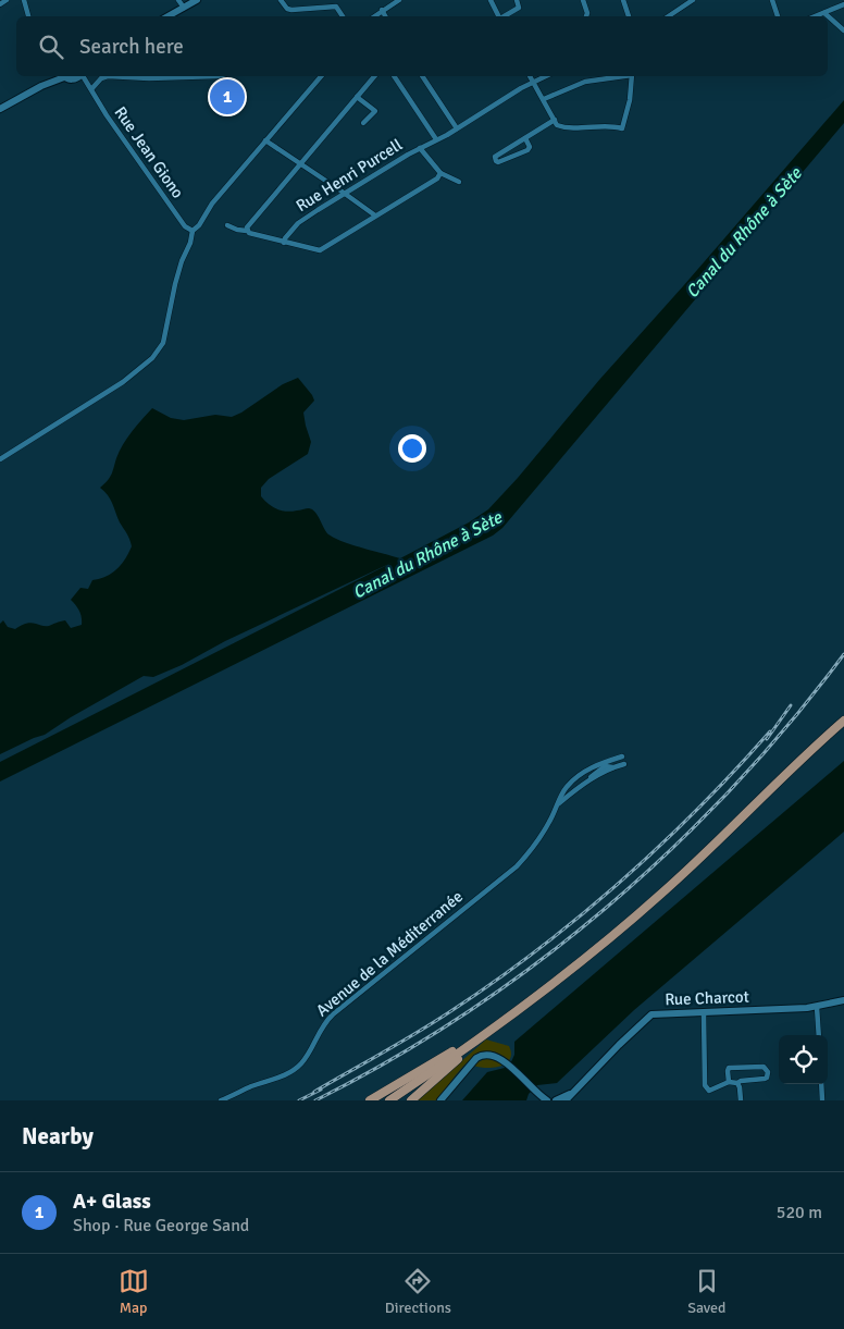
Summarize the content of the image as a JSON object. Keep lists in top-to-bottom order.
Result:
{
  "streets": {
    "street": [
      "Rue Jean Giono",
      "Rue Henri Purcell",
      "Avenue de la Méditerranée",
      "Rue Charcot"
    ]
  },
  "water": ["Canal du Rhône à Sète"],
  "page": {
    "search": "Search here",
    "pins": "1",
    "heading": "Nearby",
    "list": [
      {
        "mark": "1",
        "name": "A+ Glass",
        "note": "Shop · Rue George Sand",
        "value": "520 m"
      }
    ],
    "nav": ["Map", "Directions", "Saved"]
  }
}
